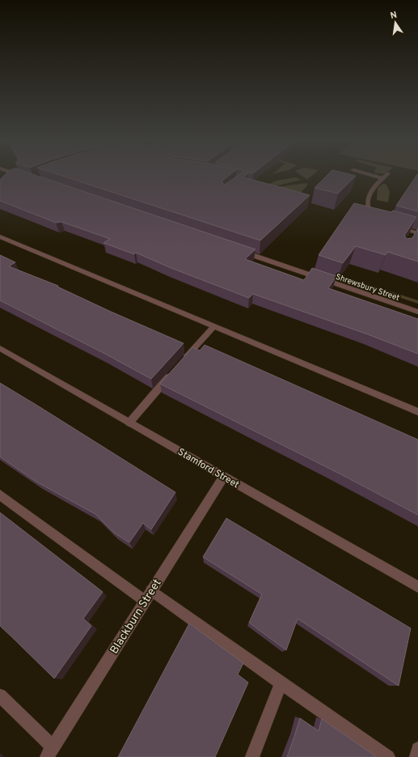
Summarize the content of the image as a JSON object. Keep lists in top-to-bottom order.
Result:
{
  "streets": {
    "street": ["Shrewsbury Street", "Stamford Street", "Blackburn Street"]
  },
  "crossings": [
    ["Stamford Street", "Blackburn Street"]
  ],
  "north": "top"
}
